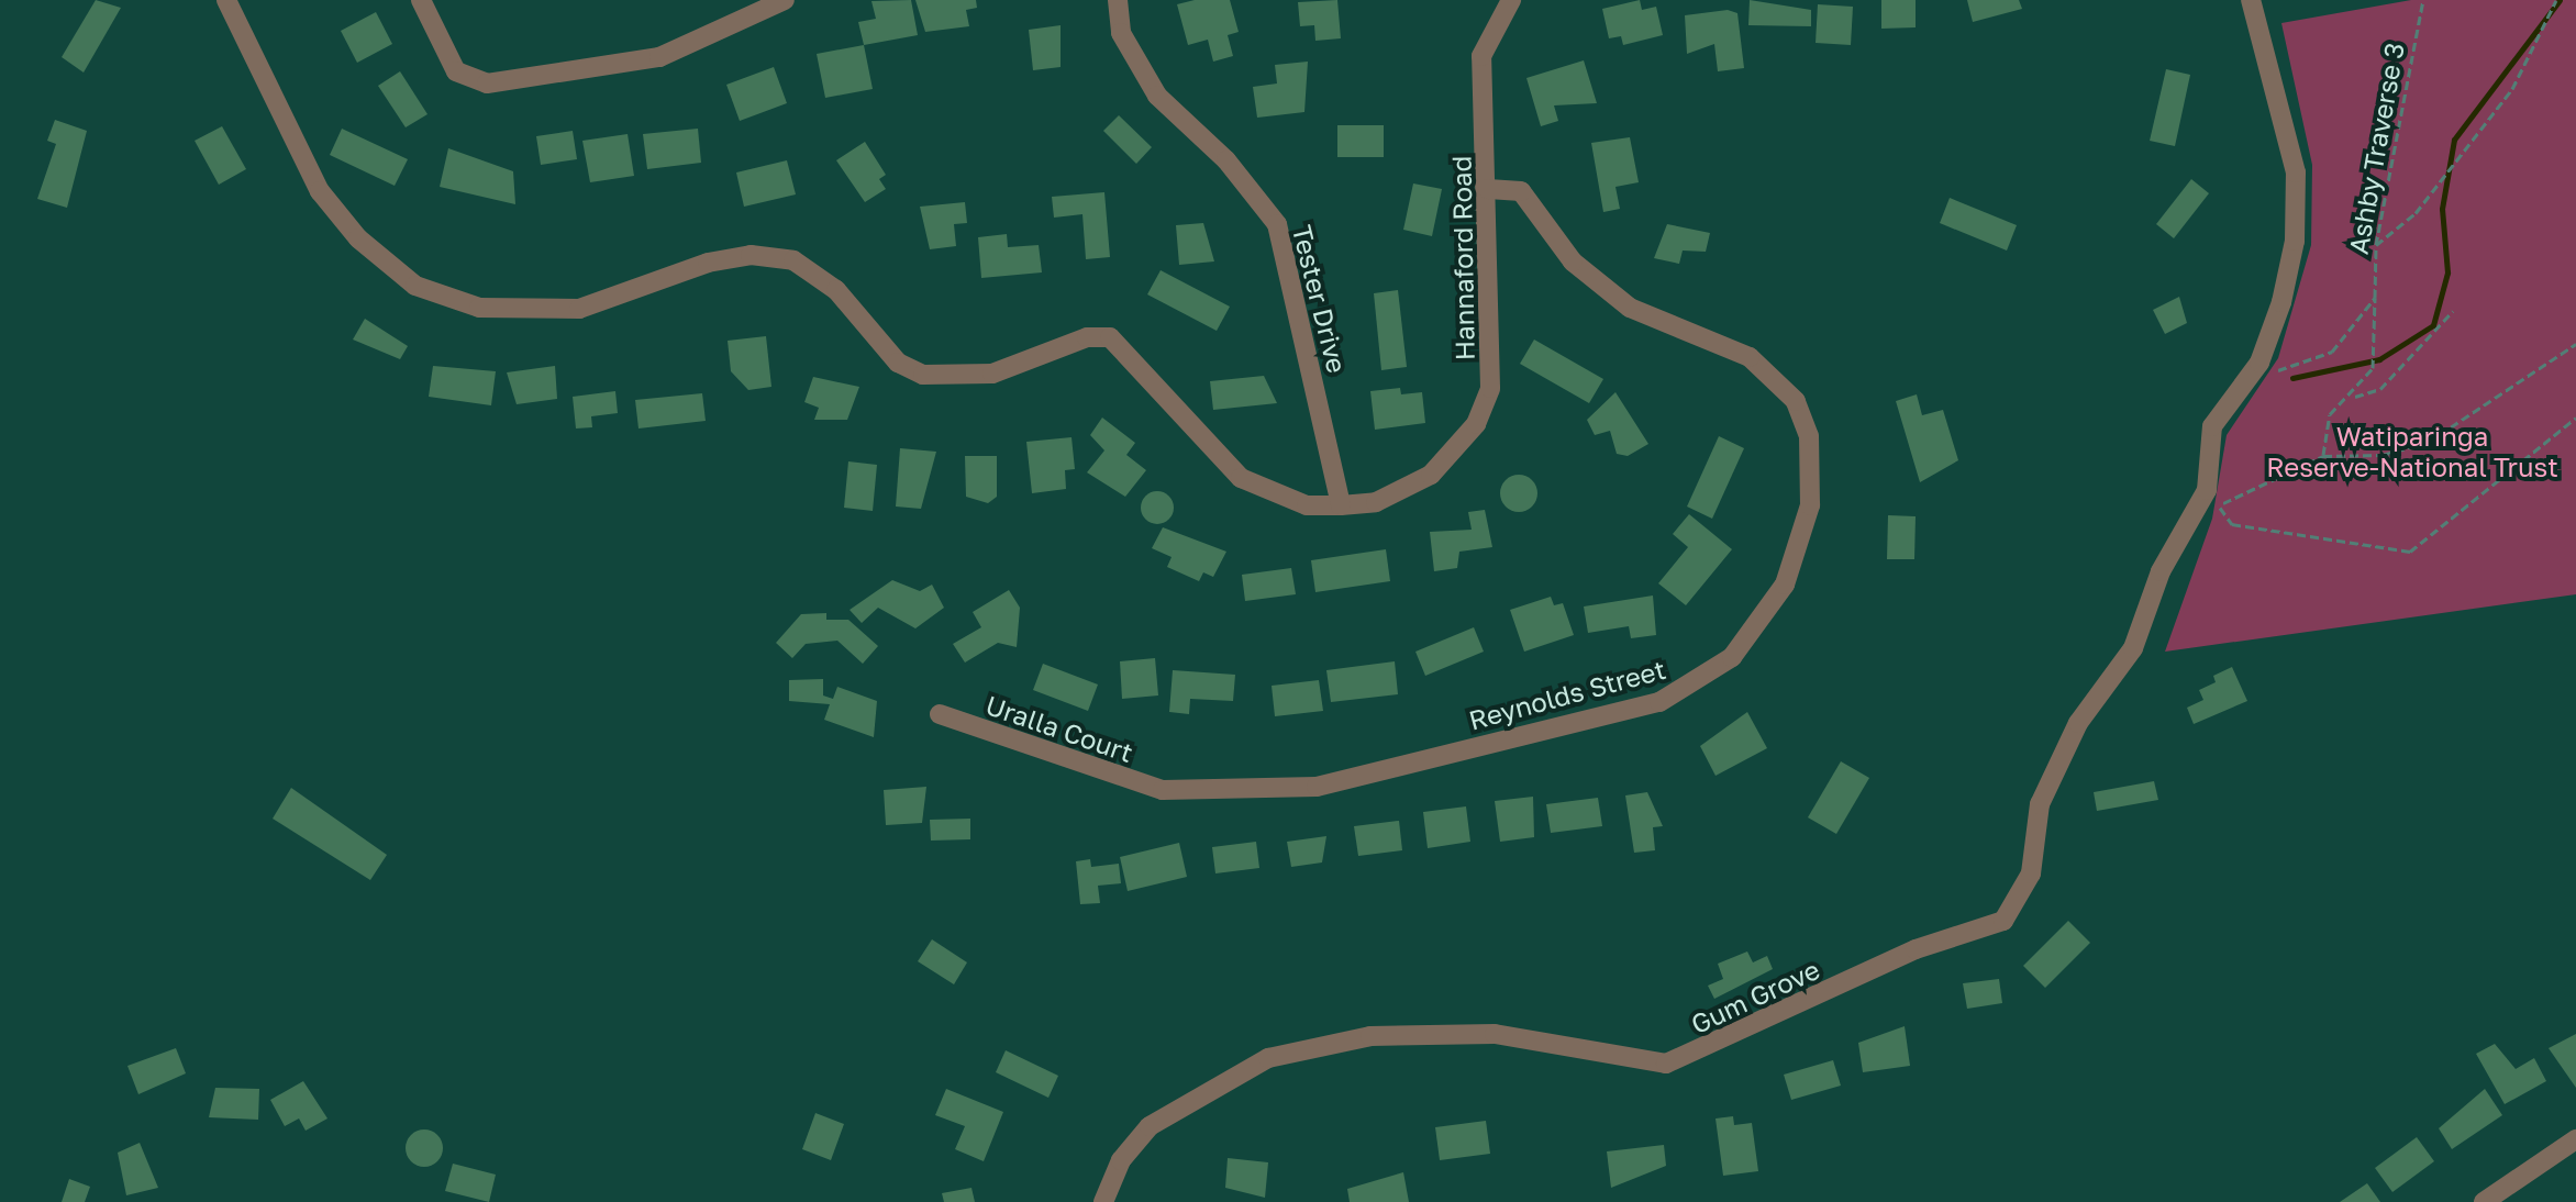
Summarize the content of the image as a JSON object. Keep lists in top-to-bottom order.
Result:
{
  "streets": {
    "street": [
      "Hannaford Road",
      "Tester Drive",
      "Reynolds Street",
      "Uralla Court",
      "Gum Grove"
    ],
    "path": ["Ashby Traverse 3"]
  },
  "crossings": [
    ["Hannaford Road", "Tester Drive"],
    ["Hannaford Road", "Reynolds Street"],
    ["Reynolds Street", "Uralla Court"]
  ],
  "parks": ["Watiparinga Reserve-National Trust"]
}
